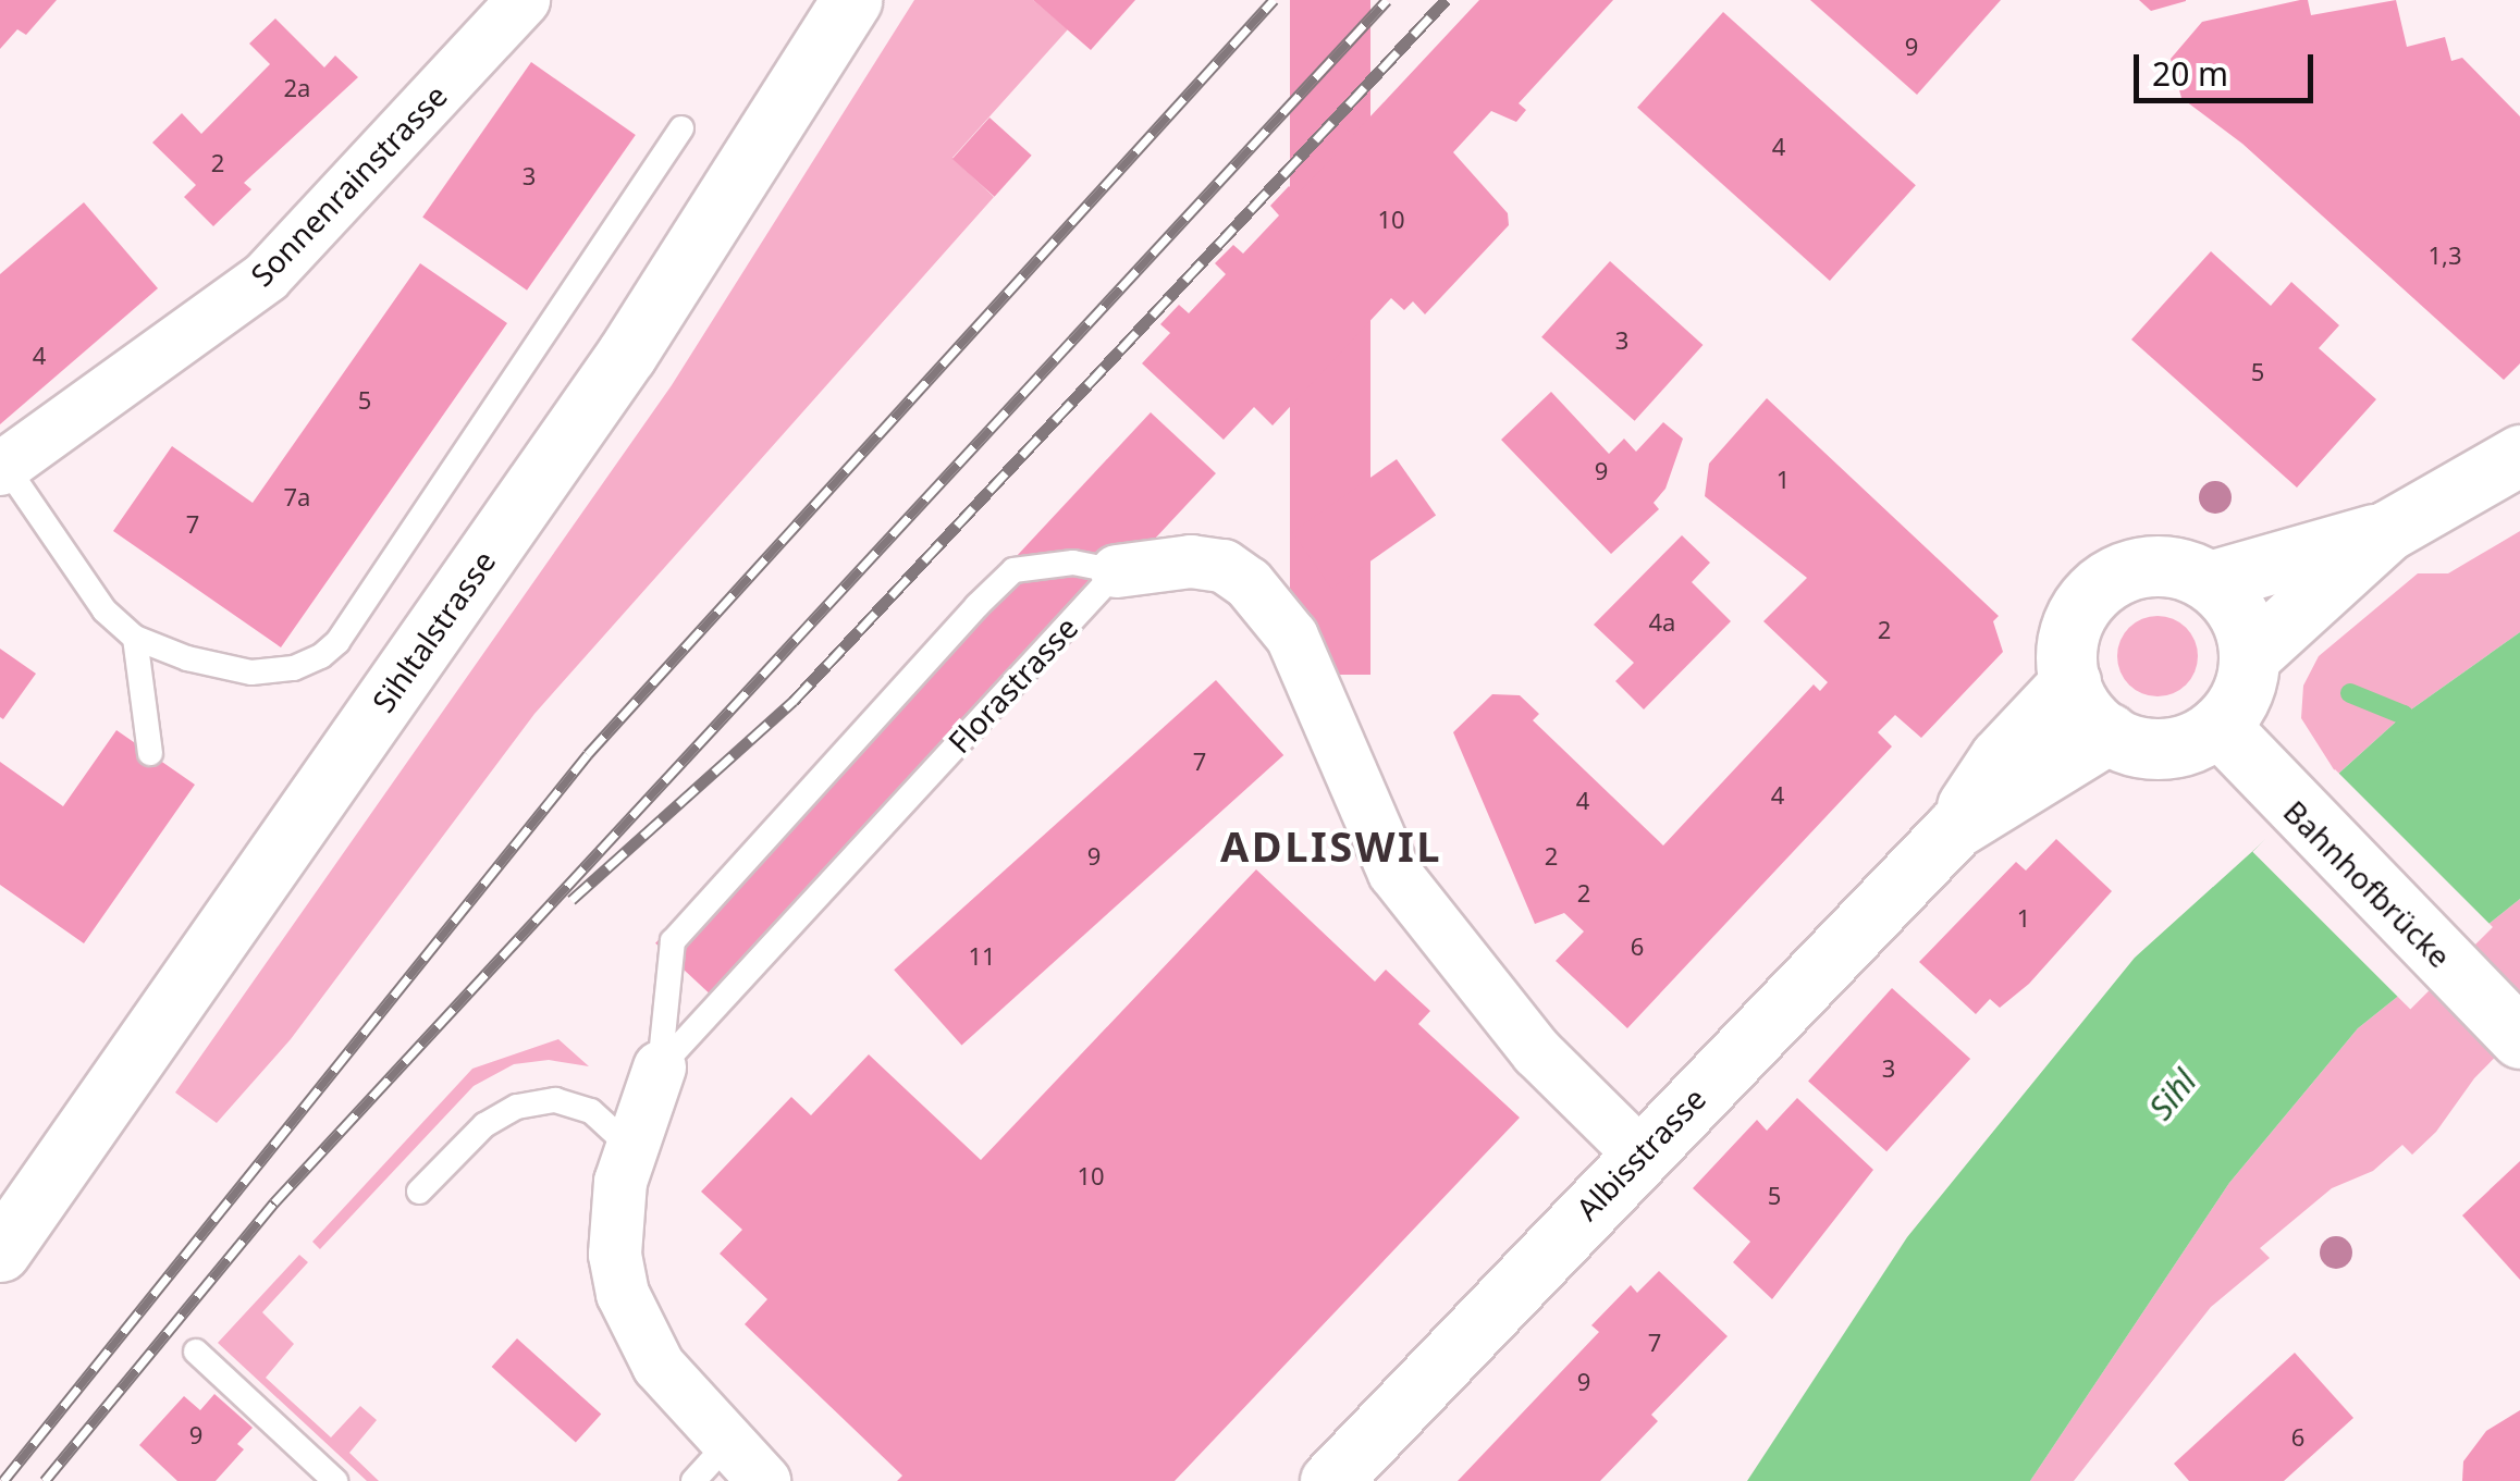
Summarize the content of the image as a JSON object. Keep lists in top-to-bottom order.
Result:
{
  "streets": {
    "main road": ["Sihltalstrasse", "Bahnhofbrücke", "Albisstrasse"],
    "street": ["Sonnenrainstrasse", "Florastrasse"]
  },
  "crossings": [
    ["Bahnhofbrücke", "Albisstrasse"]
  ],
  "districts": ["ADLISWIL"],
  "water": ["Sihl"],
  "house_numbers": [
    "9",
    "2a",
    "4",
    "2",
    "3",
    "10",
    "1,3",
    "3",
    "4",
    "5",
    "5",
    "9",
    "1",
    "7a",
    "7",
    "4a",
    "2",
    "7",
    "4",
    "4",
    "9",
    "2",
    "2",
    "1",
    "6",
    "11",
    "3",
    "10",
    "5",
    "7",
    "9",
    "9",
    "6"
  ],
  "scale_bar": "20 m"
}
